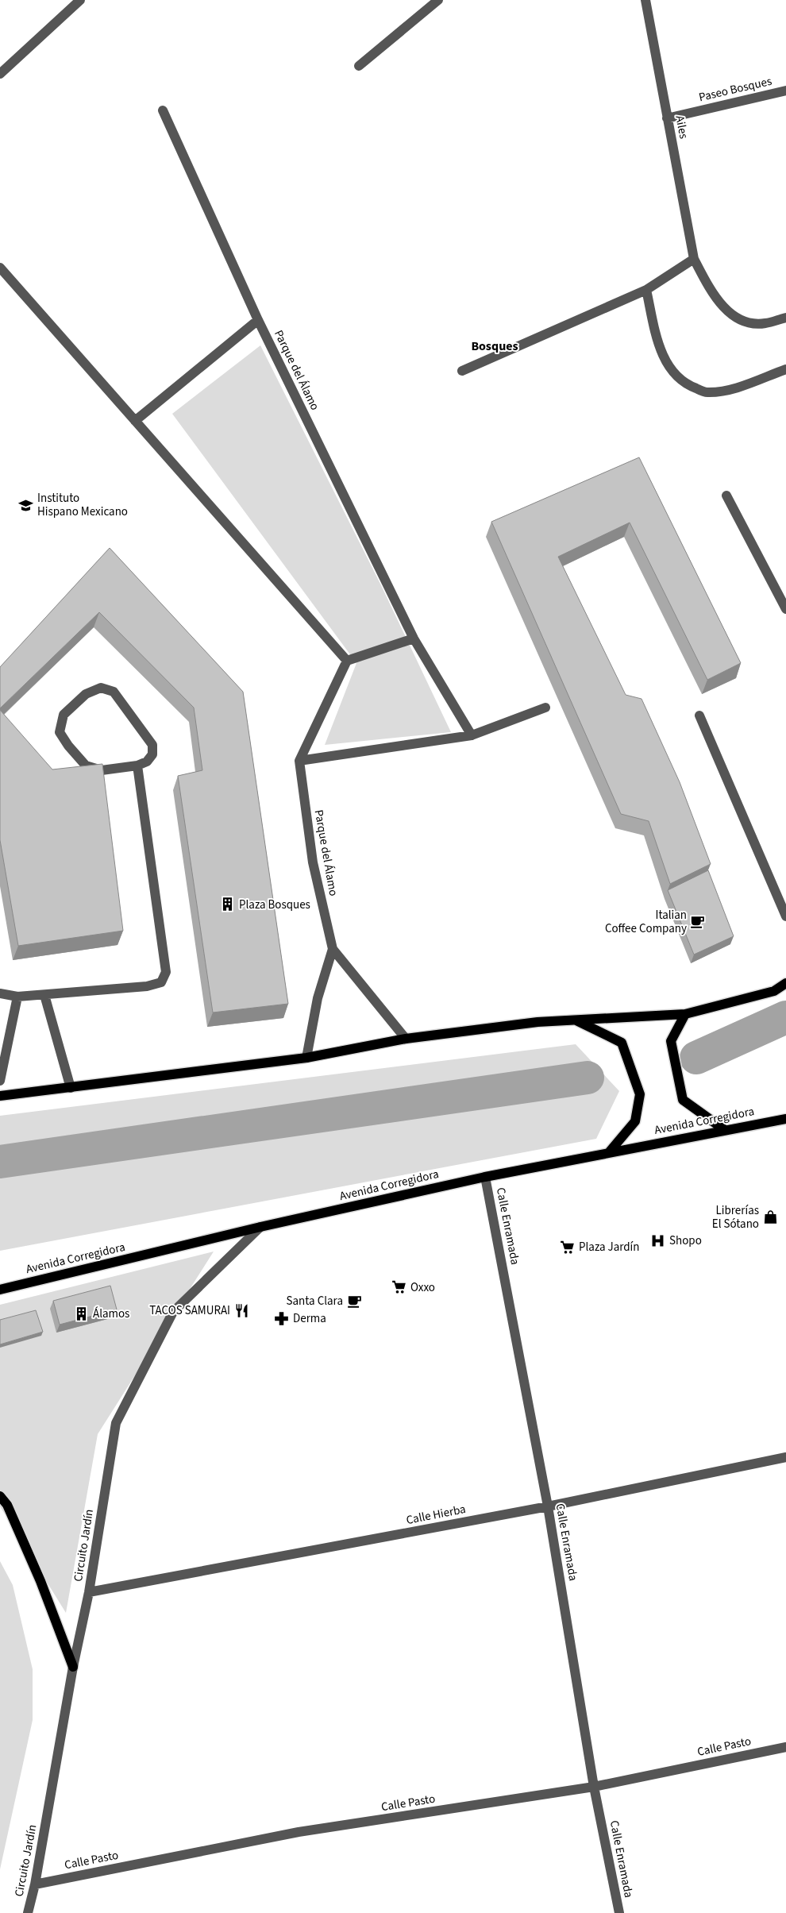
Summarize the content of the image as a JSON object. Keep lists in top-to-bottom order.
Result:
{
  "streets": {
    "main road": ["Avenida Corregidora"],
    "street": [
      "Paseo Bosques",
      "Ailes",
      "Parque del Álamo",
      "Calle Enramada",
      "Calle Hierba",
      "Circuito Jardín",
      "Calle Pasto"
    ]
  },
  "crossings": [
    ["Paseo Bosques", "Ailes"],
    ["Avenida Corregidora", "Calle Enramada"],
    ["Avenida Corregidora", "Circuito Jardín"],
    ["Calle Enramada", "Calle Hierba"],
    ["Calle Enramada", "Calle Pasto"],
    ["Calle Hierba", "Circuito Jardín"],
    ["Circuito Jardín", "Calle Pasto"]
  ],
  "districts": ["Bosques"],
  "places": {
    "school or university": ["Instituto Hispano Mexicano"],
    "building": ["Plaza Bosques", "Álamos"],
    "cafe": ["Italian Coffee Company", "Santa Clara"],
    "shop": ["Librerías El Sótano"],
    "hospital": ["Shopo"],
    "supermarket": ["Plaza Jardín", "Oxxo"],
    "restaurant": ["TACOS SAMURAI"],
    "pharmacy": ["Derma"]
  }
}
